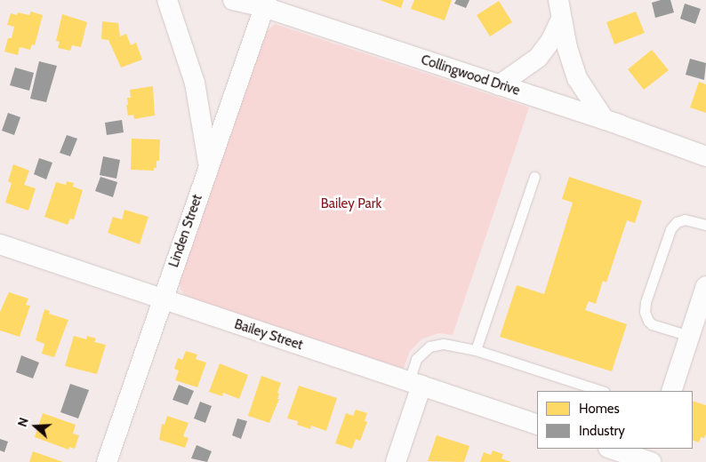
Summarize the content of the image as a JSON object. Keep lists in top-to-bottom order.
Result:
{
  "streets": {
    "street": ["Collingwood Drive", "Linden Street", "Bailey Street"]
  },
  "crossings": [
    ["Collingwood Drive", "Linden Street"],
    ["Linden Street", "Bailey Street"]
  ],
  "parks": ["Bailey Park"],
  "legend": ["Homes", "Industry"],
  "north": "left"
}
